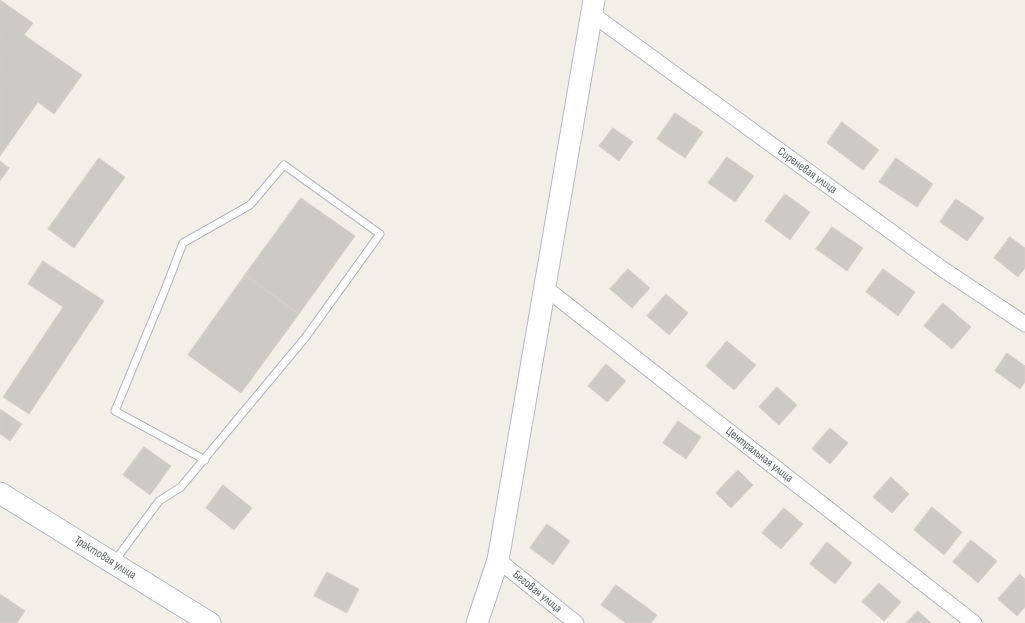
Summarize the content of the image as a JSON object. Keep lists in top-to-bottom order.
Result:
{
  "streets": {
    "street": [
      "Сиреневая улица",
      "Центральная улица",
      "Трактовая улица",
      "Беговая улица"
    ]
  }
}
